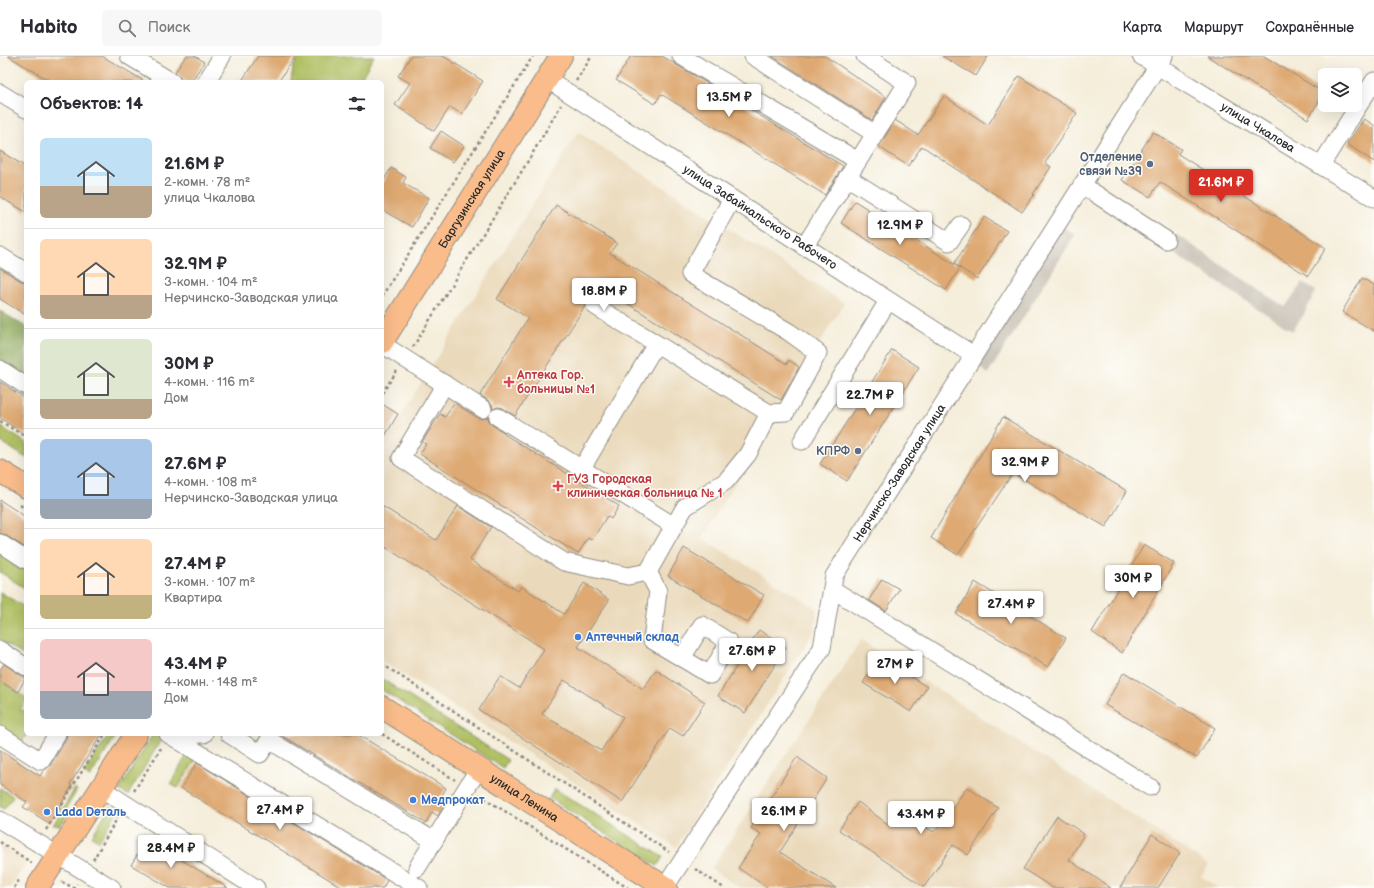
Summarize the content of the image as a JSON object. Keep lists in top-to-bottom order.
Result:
{
  "streets": {
    "main road": ["Баргузинская улица", "улица Ленина"],
    "street": ["улица Чкалова", "улица Забайкальского Рабочего", "Нерчинско-Заводская улица"]
  },
  "crossings": [
    ["улица Чкалова", "Нерчинско-Заводская улица"],
    ["Баргузинская улица", "улица Забайкальского Рабочего"],
    ["улица Забайкальского Рабочего", "Нерчинско-Заводская улица"],
    ["Нерчинско-Заводская улица", "улица Ленина"]
  ],
  "places": {
    "other": [
      "Отделение связи №39",
      "КПРФ",
      "Аптечный склад",
      "Медпрокат",
      "Lada Dеталь"
    ],
    "health": ["Аптека Гор. больницы №1", "ГУЗ Городская клиническая больница № 1"]
  },
  "page": {
    "header": "Habito",
    "search": "Поиск",
    "nav": ["Карта", "Маршрут", "Сохранённые"],
    "heading": "Объектов: 14",
    "price": [
      "13.5M ₽",
      "21.6M ₽",
      "12.9M ₽",
      "18.8M ₽",
      "22.7M ₽",
      "32.9M ₽",
      "30M ₽",
      "27.4M ₽",
      "27.6M ₽",
      "27M ₽",
      "27.4M ₽",
      "26.1M ₽",
      "43.4M ₽",
      "28.4M ₽"
    ],
    "list": [
      {
        "name": "21.6M ₽",
        "note": "2-комн. · 78 m² · улица Чкалова"
      },
      {
        "name": "32.9M ₽",
        "note": "3-комн. · 104 m² · Нерчинско-Заводская улица"
      },
      {
        "name": "30M ₽",
        "note": "4-комн. · 116 m² · Дом"
      },
      {
        "name": "27.6M ₽",
        "note": "4-комн. · 108 m² · Нерчинско-Заводская улица"
      },
      {
        "name": "27.4M ₽",
        "note": "3-комн. · 107 m² · Квартира"
      },
      {
        "name": "43.4M ₽",
        "note": "4-комн. · 148 m² · Дом"
      }
    ]
  }
}
